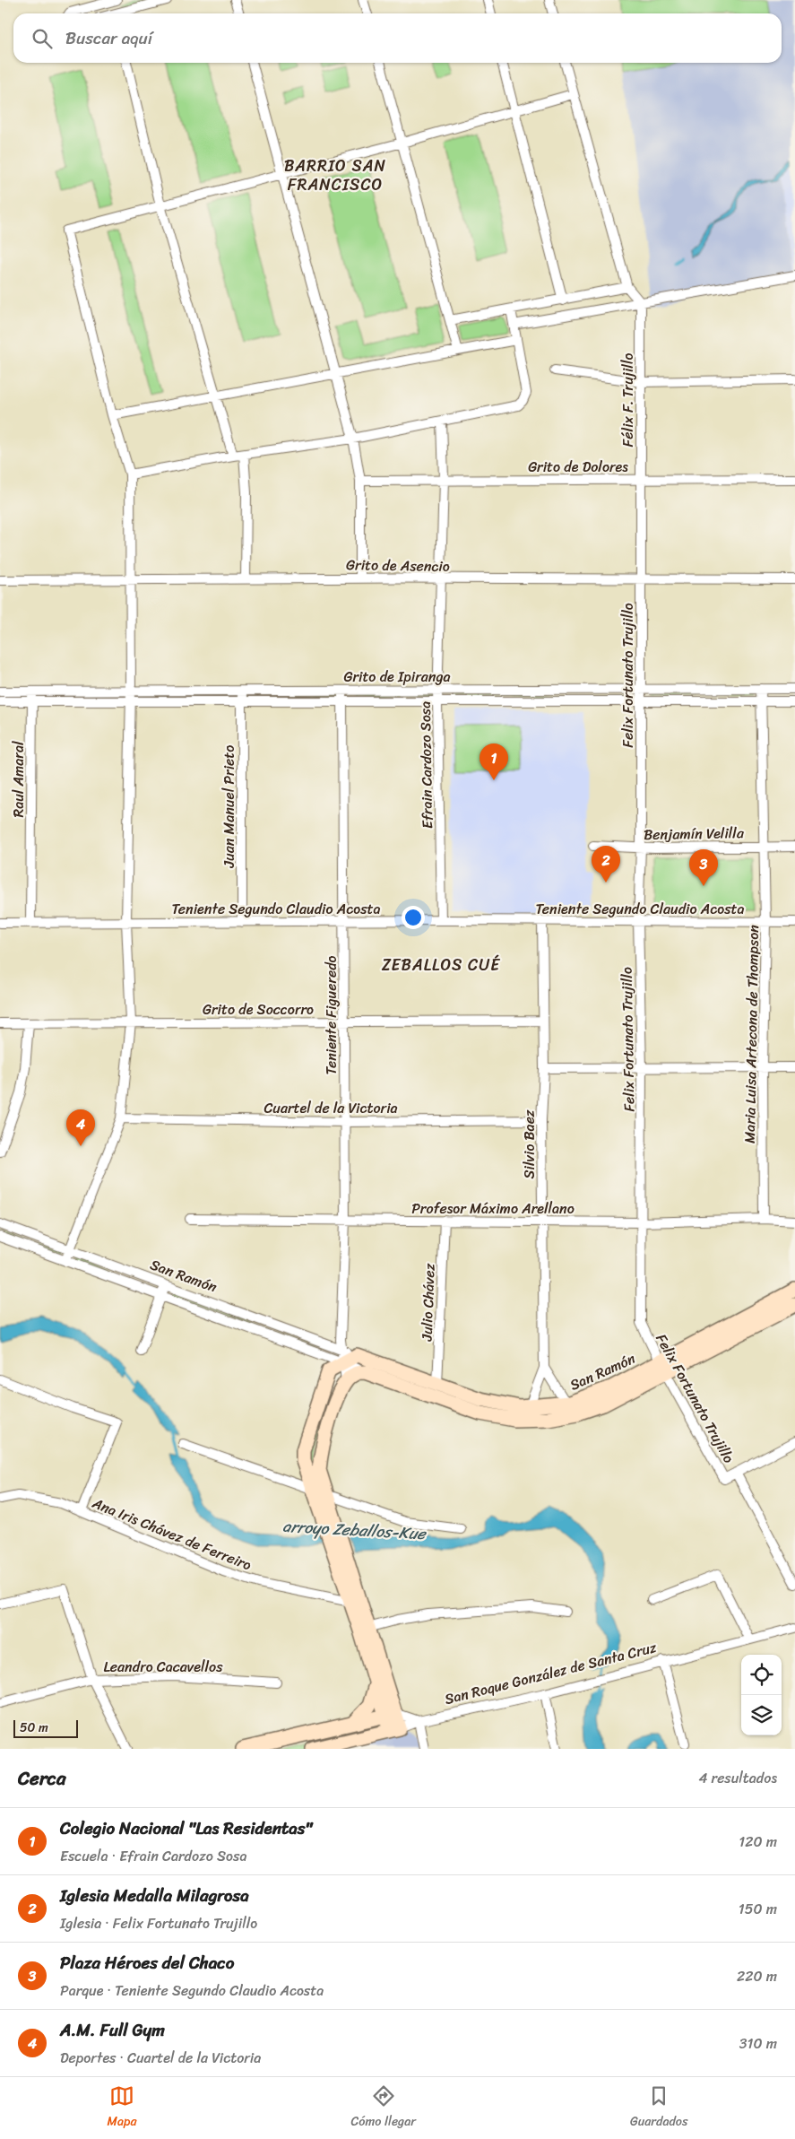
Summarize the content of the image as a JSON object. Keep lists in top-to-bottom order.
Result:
{
  "streets": {
    "street": [
      "Félix F. Trujillo",
      "Grito de Dolores",
      "Grito de Asencio",
      "Felix Fortunato Trujillo",
      "Grito de Ipiranga",
      "Efrain Cardozo Sosa",
      "Raul Amaral",
      "Juan Manuel Prieto",
      "Benjamín Velilla",
      "Teniente Segundo Claudio Acosta",
      "Grito de Soccorro",
      "Teniente Figueredo",
      "Maria Luisa Artecona de Thompson",
      "Cuartel de la Victoria",
      "Silvio Baez",
      "Profesor Máximo Arellano",
      "San Ramón",
      "Julio Chávez",
      "Ana Iris Chávez de Ferreiro",
      "Leandro Cacavellos",
      "San Roque González de Santa Cruz"
    ]
  },
  "crossings": [
    ["Félix F. Trujillo", "Grito de Dolores"],
    ["Félix F. Trujillo", "Grito de Asencio"],
    ["Félix F. Trujillo", "Felix Fortunato Trujillo"],
    ["Grito de Dolores", "Efrain Cardozo Sosa"],
    ["Grito de Asencio", "Felix Fortunato Trujillo"],
    ["Grito de Asencio", "Efrain Cardozo Sosa"],
    ["Felix Fortunato Trujillo", "Grito de Ipiranga"],
    ["Felix Fortunato Trujillo", "Benjamín Velilla"],
    ["Felix Fortunato Trujillo", "Teniente Segundo Claudio Acosta"],
    ["Felix Fortunato Trujillo", "Profesor Máximo Arellano"],
    ["Felix Fortunato Trujillo", "San Ramón"],
    ["Grito de Ipiranga", "Efrain Cardozo Sosa"],
    ["Grito de Ipiranga", "Raul Amaral"],
    ["Grito de Ipiranga", "Juan Manuel Prieto"],
    ["Grito de Ipiranga", "Teniente Figueredo"],
    ["Grito de Ipiranga", "Maria Luisa Artecona de Thompson"],
    ["Efrain Cardozo Sosa", "Teniente Segundo Claudio Acosta"],
    ["Raul Amaral", "Teniente Segundo Claudio Acosta"],
    ["Juan Manuel Prieto", "Teniente Segundo Claudio Acosta"],
    ["Benjamín Velilla", "Maria Luisa Artecona de Thompson"],
    ["Teniente Segundo Claudio Acosta", "Teniente Figueredo"],
    ["Teniente Segundo Claudio Acosta", "Maria Luisa Artecona de Thompson"],
    ["Teniente Segundo Claudio Acosta", "Silvio Baez"],
    ["Grito de Soccorro", "Teniente Figueredo"],
    ["Grito de Soccorro", "Silvio Baez"],
    ["Teniente Figueredo", "Cuartel de la Victoria"],
    ["Teniente Figueredo", "Profesor Máximo Arellano"],
    ["Teniente Figueredo", "San Ramón"],
    ["Maria Luisa Artecona de Thompson", "Profesor Máximo Arellano"],
    ["Cuartel de la Victoria", "Silvio Baez"],
    ["Silvio Baez", "Profesor Máximo Arellano"],
    ["Silvio Baez", "San Ramón"],
    ["Profesor Máximo Arellano", "Julio Chávez"],
    ["San Ramón", "Julio Chávez"]
  ],
  "districts": ["BARRIO SAN FRANCISCO", "ZEBALLOS CUÉ"],
  "water": ["arroyo Zeballos-Kue"],
  "scale_bar": "50 m",
  "page": {
    "search": "Buscar aquí",
    "pins": [
      "1",
      "2",
      "3",
      "4"
    ],
    "scale": "50 m",
    "heading": ["Cerca", "4 resultados"],
    "list": [
      {
        "mark": "1",
        "name": "Colegio Nacional \"Las Residentas\"",
        "note": "Escuela · Efrain Cardozo Sosa",
        "value": "120 m"
      },
      {
        "mark": "2",
        "name": "Iglesia Medalla Milagrosa",
        "note": "Iglesia · Felix Fortunato Trujillo",
        "value": "150 m"
      },
      {
        "mark": "3",
        "name": "Plaza Héroes del Chaco",
        "note": "Parque · Teniente Segundo Claudio Acosta",
        "value": "220 m"
      },
      {
        "mark": "4",
        "name": "A.M. Full Gym",
        "note": "Deportes · Cuartel de la Victoria",
        "value": "310 m"
      }
    ],
    "nav": ["Mapa", "Cómo llegar", "Guardados"]
  }
}
